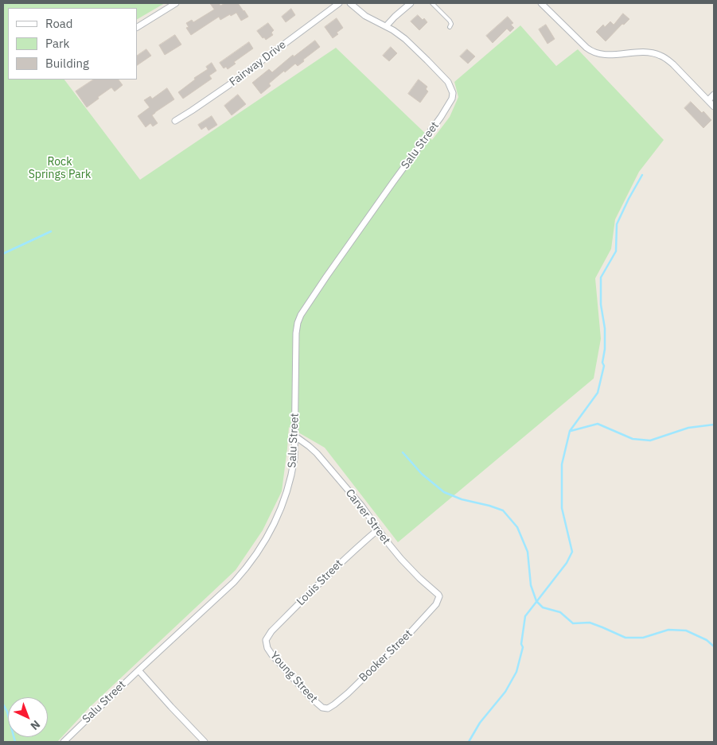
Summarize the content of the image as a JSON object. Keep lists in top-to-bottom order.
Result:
{
  "streets": {
    "street": [
      "Fairway Drive",
      "Salu Street",
      "Carver Street",
      "Louis Street",
      "Booker Street",
      "Young Street"
    ]
  },
  "crossings": [
    ["Salu Street", "Carver Street"],
    ["Carver Street", "Louis Street"],
    ["Carver Street", "Booker Street"],
    ["Louis Street", "Young Street"],
    ["Booker Street", "Young Street"]
  ],
  "parks": ["Rock Springs Park"],
  "legend": ["Road", "Park", "Building"],
  "north": "bottom right"
}
